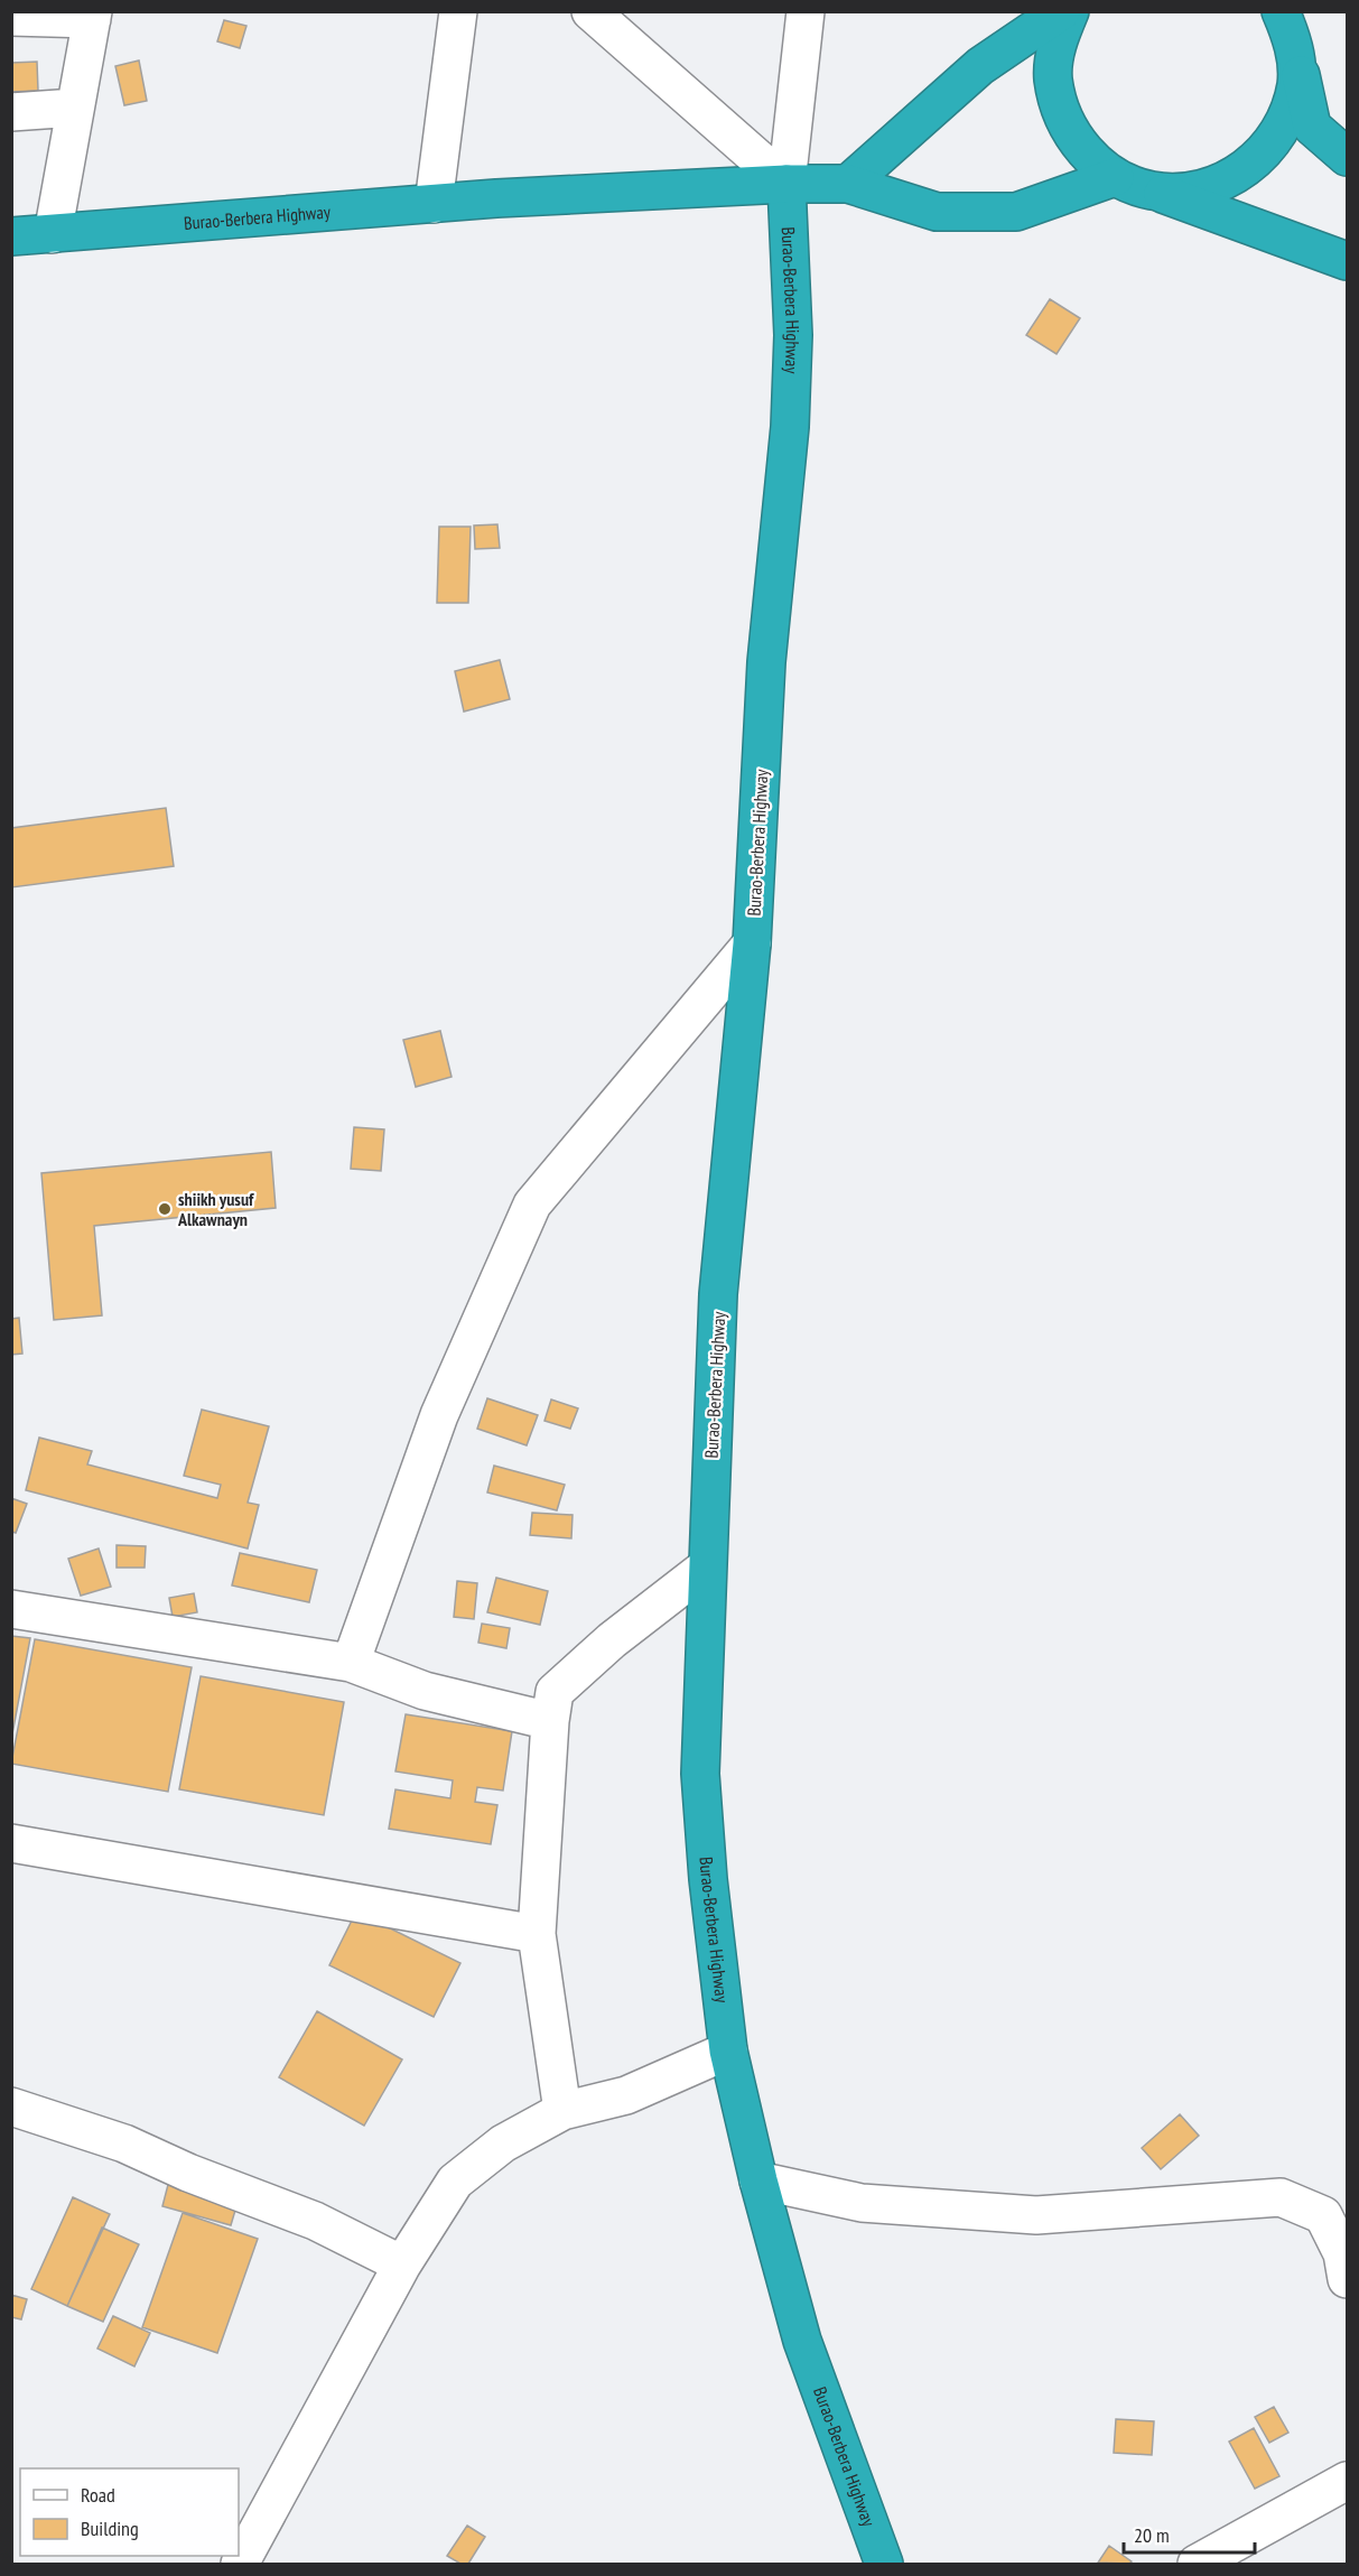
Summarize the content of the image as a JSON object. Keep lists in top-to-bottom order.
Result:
{
  "streets": {
    "highway": ["Burao-Berbera Highway"]
  },
  "places": ["shiikh yusuf Alkawnayn"],
  "legend": ["Road", "Building"],
  "scale_bar": "20 m"
}
